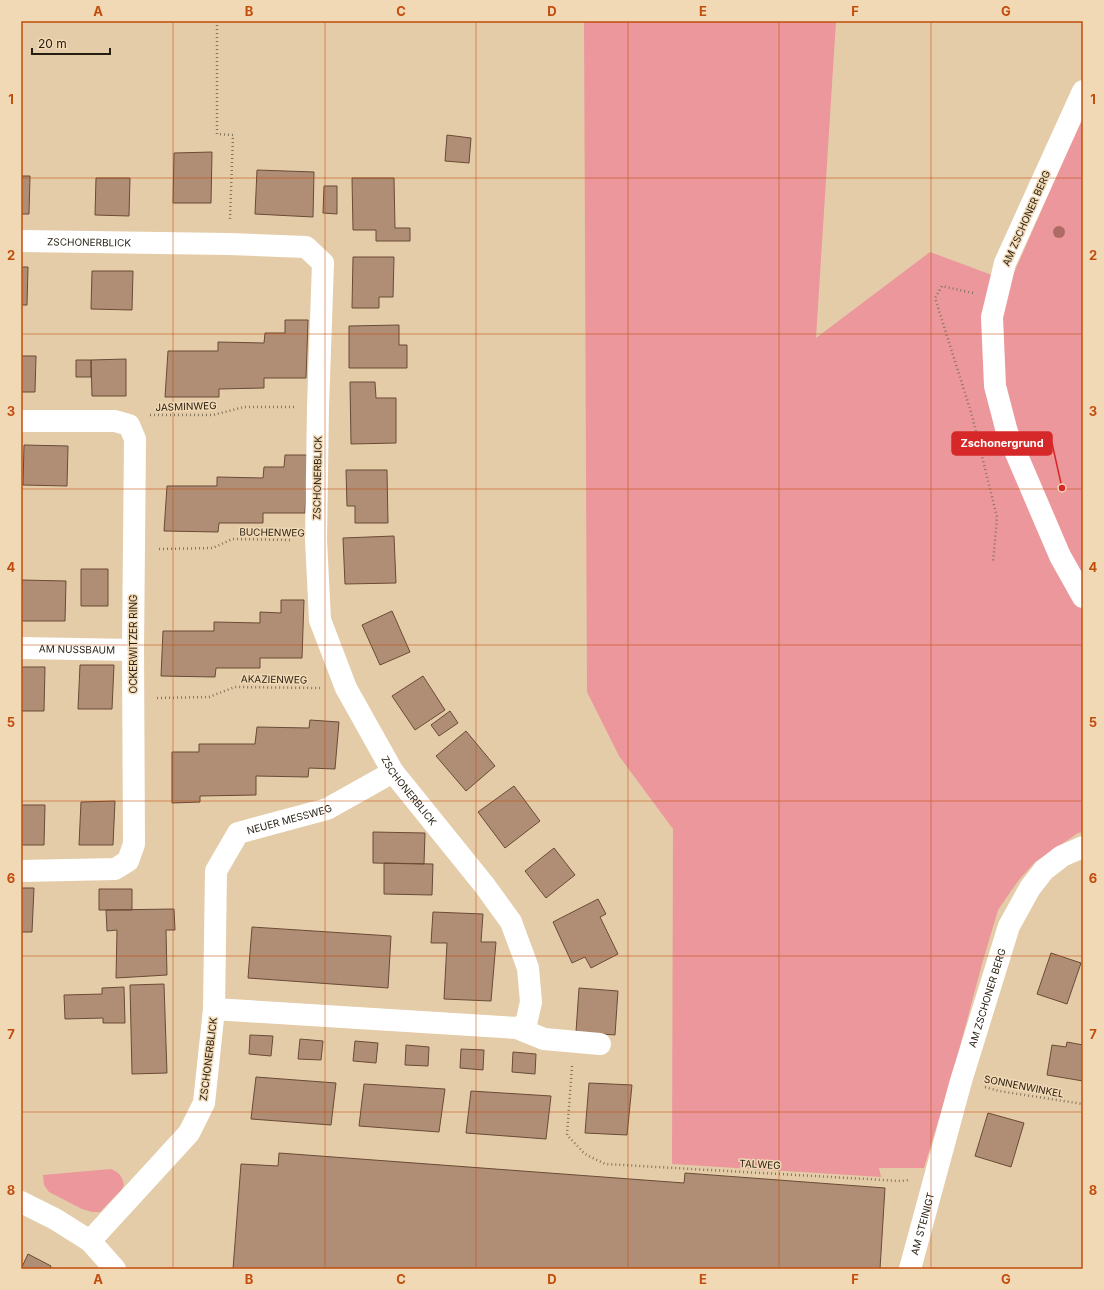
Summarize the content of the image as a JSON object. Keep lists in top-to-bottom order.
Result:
{
  "streets": {
    "street": [
      "AM ZSCHONER BERG",
      "ZSCHONERBLICK",
      "OCKERWITZER RING",
      "AM NUSSBAUM",
      "NEUER MESSWEG",
      "AM STEINIGT"
    ],
    "path": [
      "JASMINWEG",
      "BUCHENWEG",
      "AKAZIENWEG",
      "SONNENWINKEL",
      "TALWEG"
    ]
  },
  "crossings": [
    ["AM ZSCHONER BERG", "SONNENWINKEL"],
    ["AM ZSCHONER BERG", "TALWEG"],
    ["AM ZSCHONER BERG", "AM STEINIGT"],
    ["ZSCHONERBLICK", "JASMINWEG"],
    ["ZSCHONERBLICK", "BUCHENWEG"],
    ["ZSCHONERBLICK", "AKAZIENWEG"],
    ["ZSCHONERBLICK", "NEUER MESSWEG"],
    ["JASMINWEG", "OCKERWITZER RING"],
    ["BUCHENWEG", "OCKERWITZER RING"],
    ["OCKERWITZER RING", "AM NUSSBAUM"],
    ["OCKERWITZER RING", "AKAZIENWEG"],
    ["TALWEG", "AM STEINIGT"]
  ],
  "places": ["Zschonergrund"],
  "scale_bar": "20 m",
  "grid": {
    "columns": [
      "A",
      "B",
      "C",
      "D",
      "E",
      "F",
      "G"
    ],
    "rows": [
      "1",
      "2",
      "3",
      "4",
      "5",
      "6",
      "7",
      "8"
    ]
  }
}
